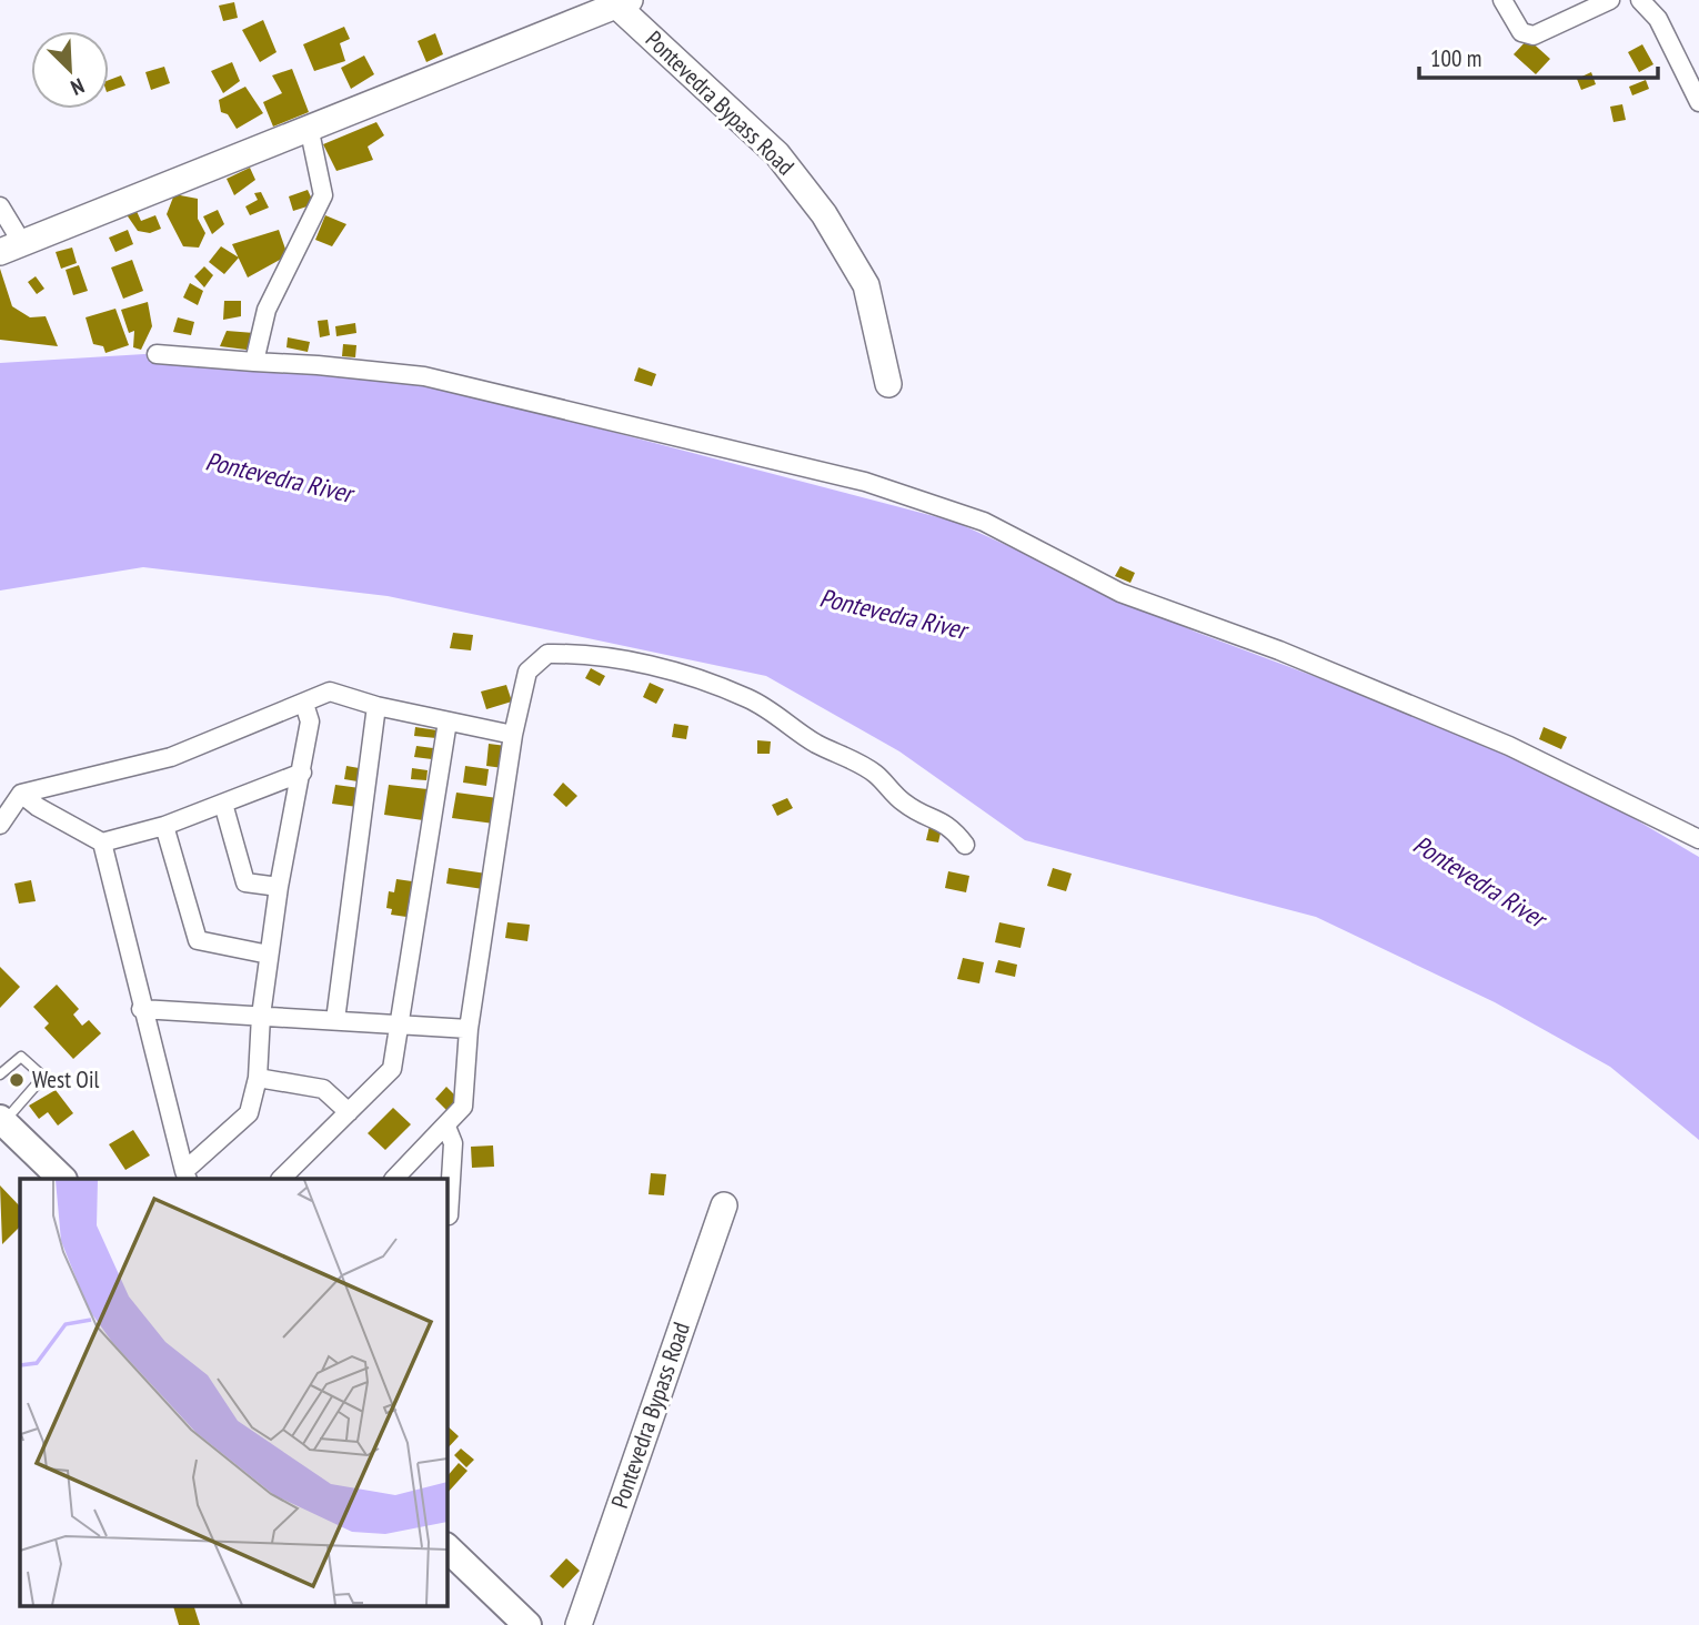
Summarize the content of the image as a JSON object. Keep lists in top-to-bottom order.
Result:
{
  "streets": {
    "main road": ["Pontevedra Bypass Road"]
  },
  "water": ["Pontevedra River"],
  "places": ["West Oil"],
  "scale_bar": "100 m",
  "north": "bottom right"
}
